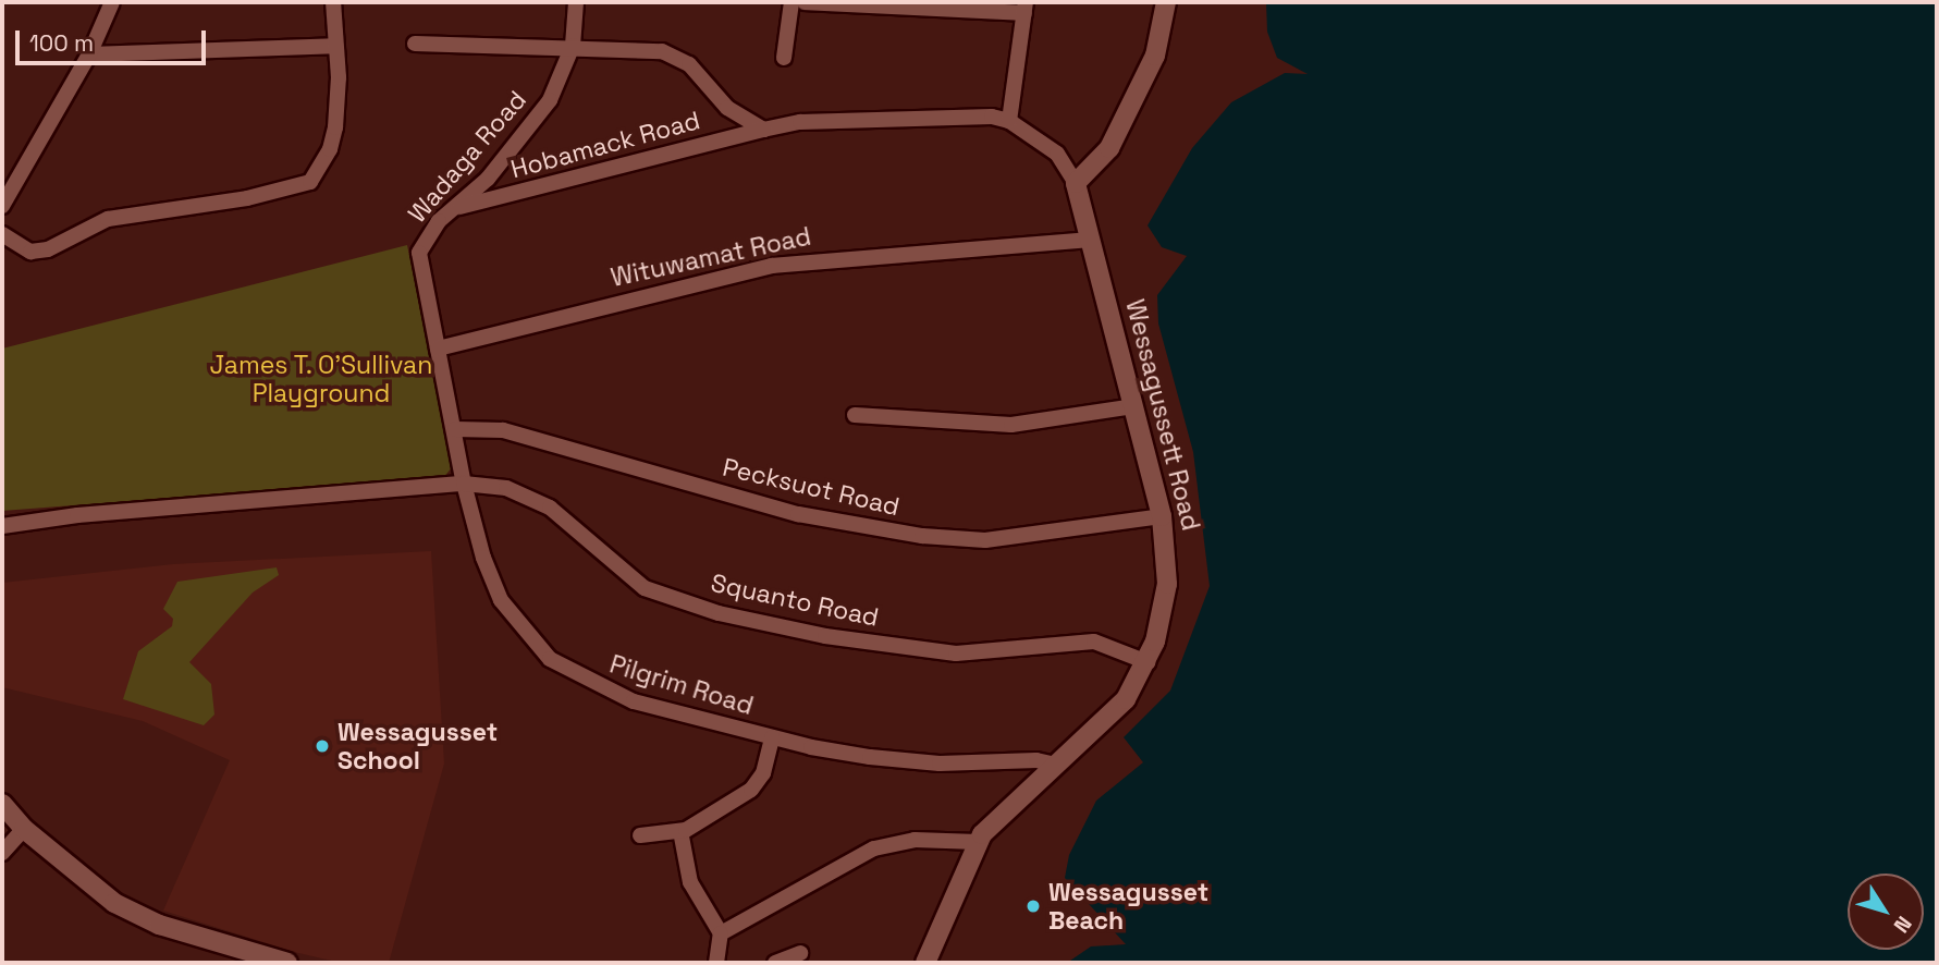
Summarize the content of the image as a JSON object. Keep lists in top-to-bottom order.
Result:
{
  "streets": {
    "street": [
      "Hobamack Road",
      "Wadaga Road",
      "Wituwamat Road",
      "Wessagussett Road",
      "Pecksuot Road",
      "Squanto Road",
      "Pilgrim Road"
    ]
  },
  "crossings": [
    ["Hobamack Road", "Wadaga Road"],
    ["Wadaga Road", "Wituwamat Road"],
    ["Wadaga Road", "Pecksuot Road"],
    ["Wadaga Road", "Squanto Road"],
    ["Wadaga Road", "Pilgrim Road"],
    ["Wituwamat Road", "Wessagussett Road"],
    ["Wessagussett Road", "Pecksuot Road"],
    ["Wessagussett Road", "Squanto Road"],
    ["Wessagussett Road", "Pilgrim Road"],
    ["Squanto Road", "Pilgrim Road"]
  ],
  "parks": ["James T. O'Sullivan Playground"],
  "places": ["Wessagusset School", "Wessagusset Beach"],
  "scale_bar": "100 m",
  "north": "bottom right"
}
